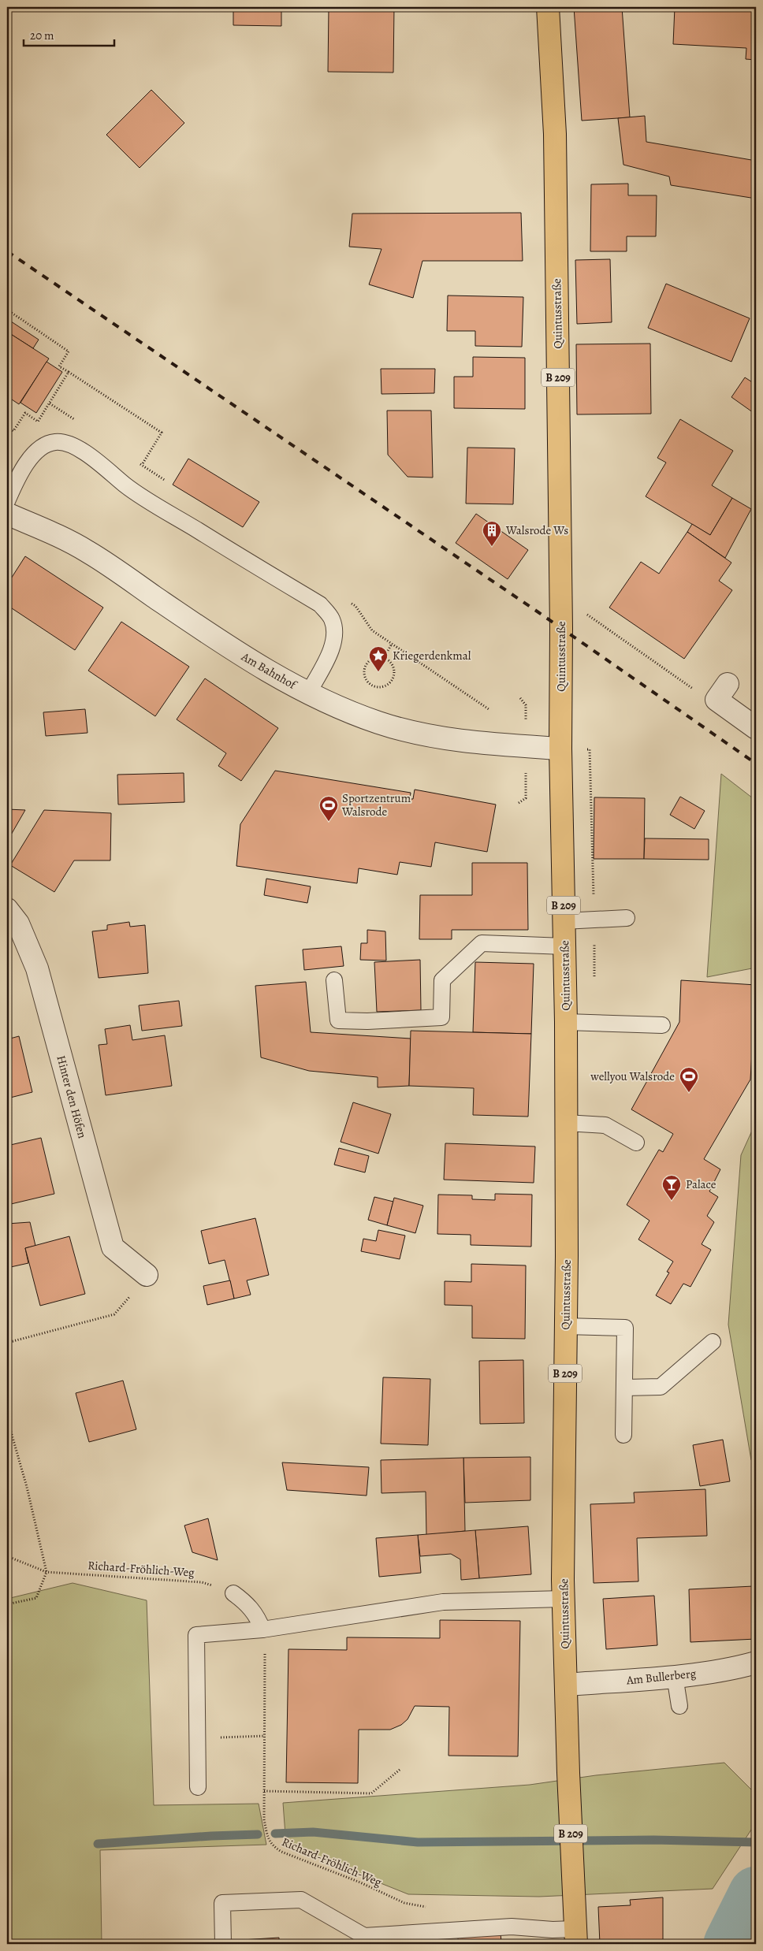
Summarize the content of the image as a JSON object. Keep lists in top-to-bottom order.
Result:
{
  "streets": {
    "main road": ["Quintusstraße", "B 209"],
    "street": ["Am Bahnhof", "Hinter den Höfen", "Am Bullerberg"],
    "path": ["Richard-Fröhlich-Weg"]
  },
  "crossings": [
    ["Quintusstraße", "Am Bahnhof"],
    ["Quintusstraße", "Am Bullerberg"]
  ],
  "places": {
    "building": ["Walsrode Ws"],
    "place": ["Kriegerdenkmal"],
    "sports": ["Sportzentrum Walsrode", "wellyou Walsrode"],
    "bar": ["Palace"]
  },
  "scale_bar": "20 m"
}
